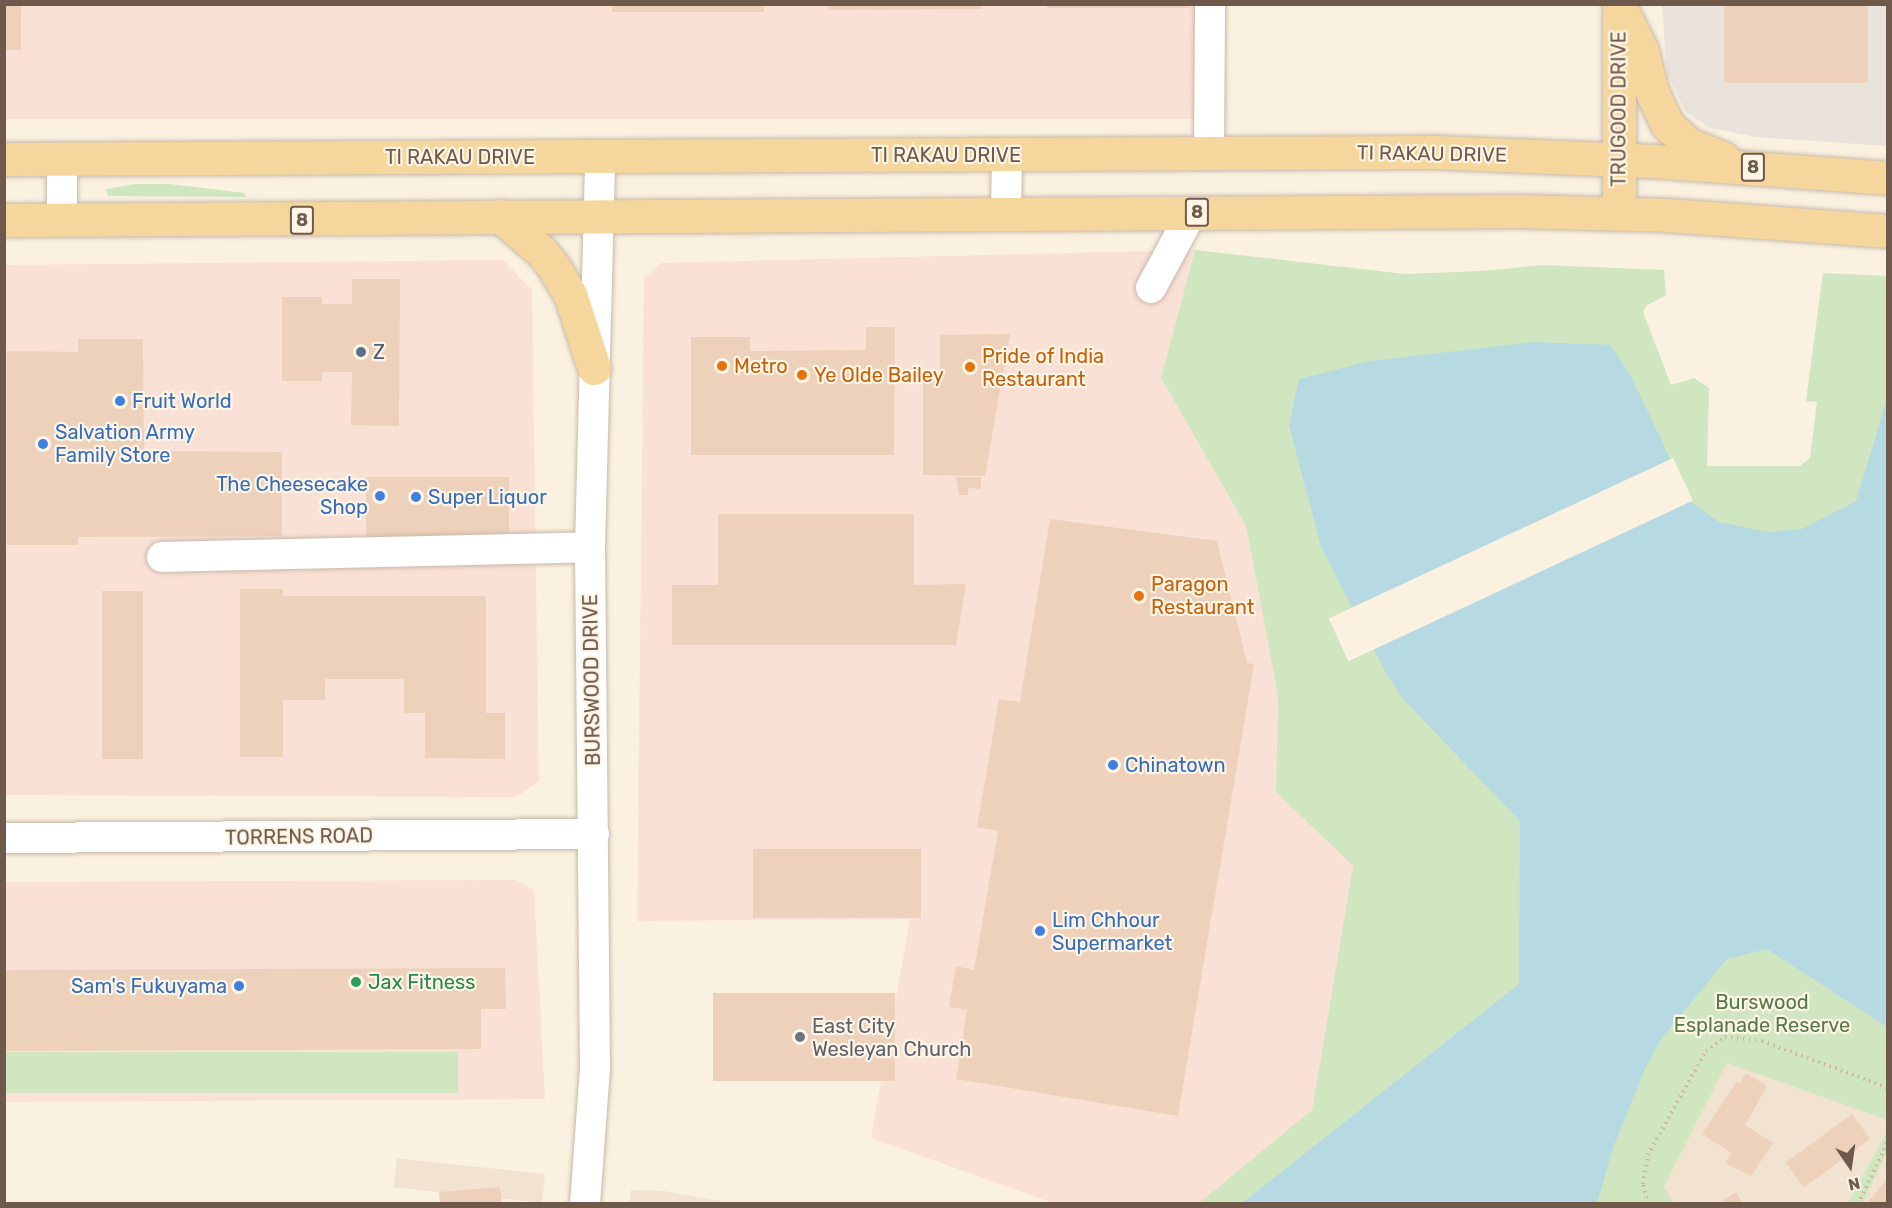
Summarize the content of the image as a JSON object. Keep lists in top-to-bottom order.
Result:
{
  "streets": {
    "main road": ["TRUGOOD DRIVE", "TI RAKAU DRIVE", "8"],
    "street": ["BURSWOOD DRIVE", "TORRENS ROAD"]
  },
  "crossings": [
    ["TRUGOOD DRIVE", "TI RAKAU DRIVE"],
    ["TRUGOOD DRIVE", "8"],
    ["TI RAKAU DRIVE", "BURSWOOD DRIVE"],
    ["8", "BURSWOOD DRIVE"],
    ["BURSWOOD DRIVE", "TORRENS ROAD"]
  ],
  "parks": ["Burswood Esplanade Reserve"],
  "places": [
    "Z",
    "Metro",
    "Pride of India Restaurant",
    "Ye Olde Bailey",
    "Fruit World",
    "Salvation Army Family Store",
    "The Cheesecake Shop",
    "Super Liquor",
    "Paragon Restaurant",
    "Chinatown",
    "Lim Chhour Supermarket",
    "Jax Fitness",
    "Sam's Fukuyama",
    "East City Wesleyan Church"
  ],
  "north": "bottom"
}
